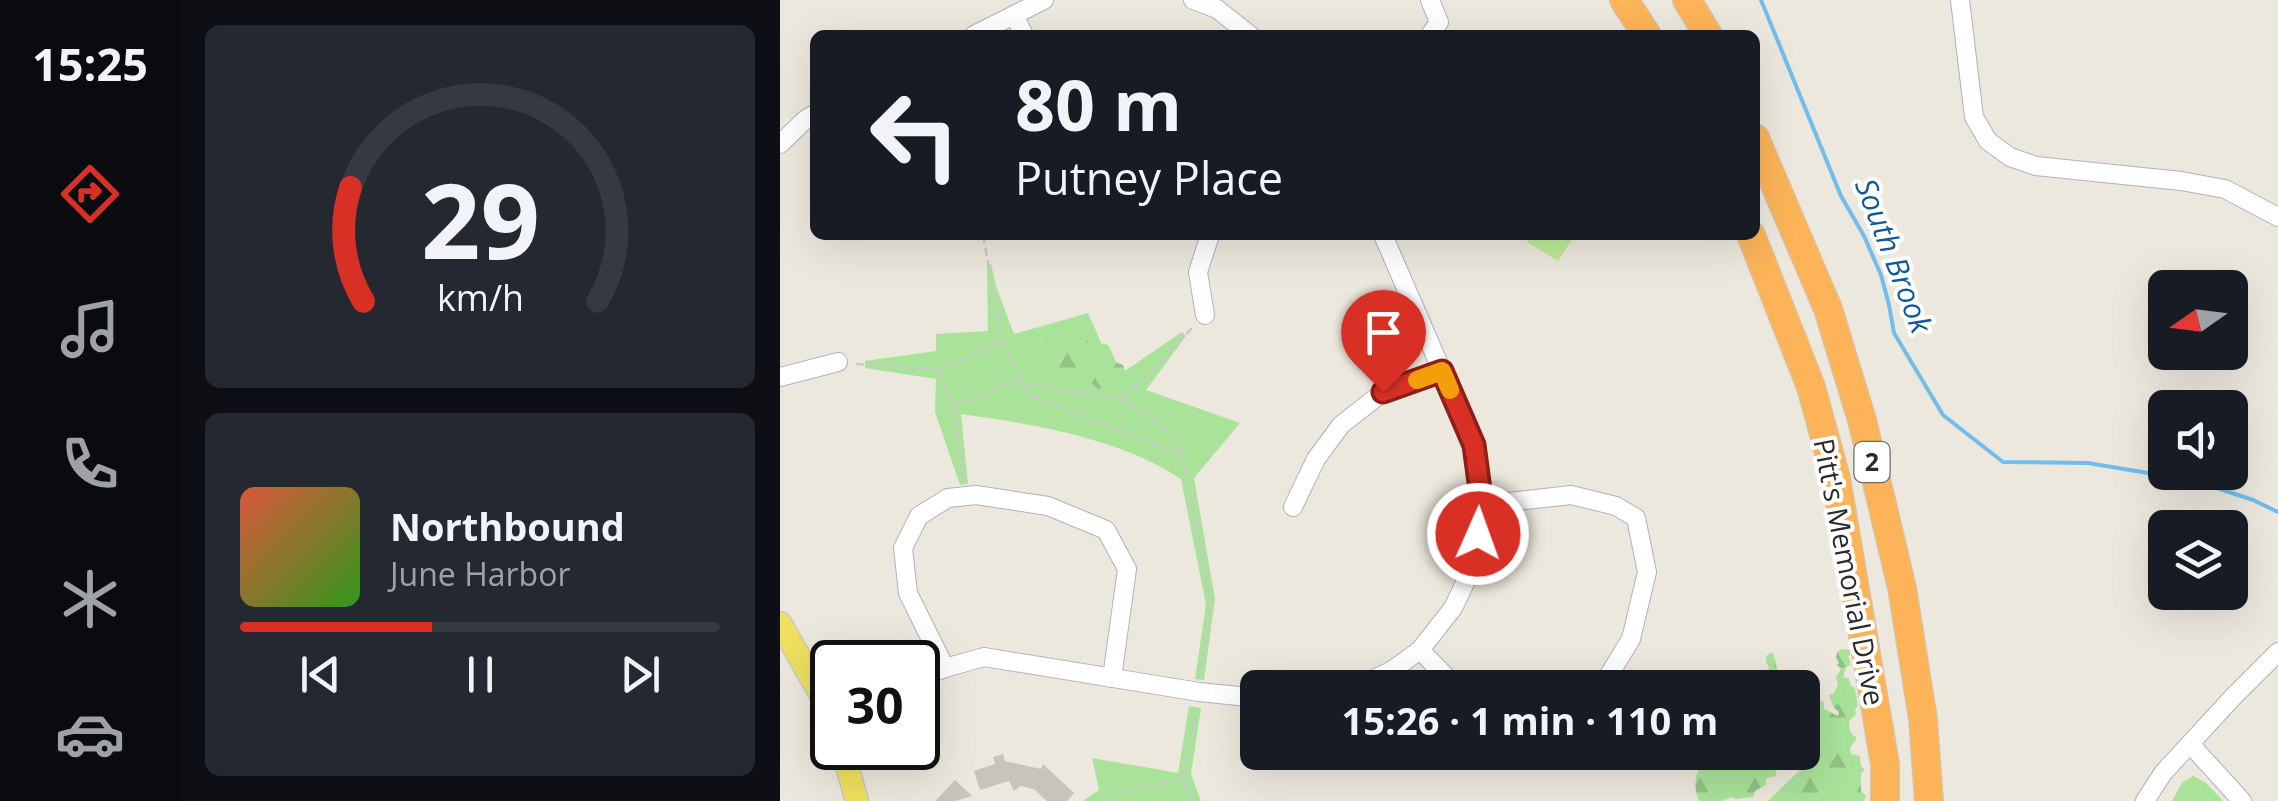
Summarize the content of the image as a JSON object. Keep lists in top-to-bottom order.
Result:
{
  "streets": {
    "highway": ["2", "Pitt's Memorial Drive"]
  },
  "water": ["South Brook"],
  "north": "left",
  "page": {
    "tabs": "15:25",
    "turn": ["80 m", "Putney Place"],
    "song": ["Northbound", "June Harbor"],
    "limit": "30",
    "trip": "15:26 · 1 min · 110 m",
    "gauge": ["29", "km/h"]
  }
}
